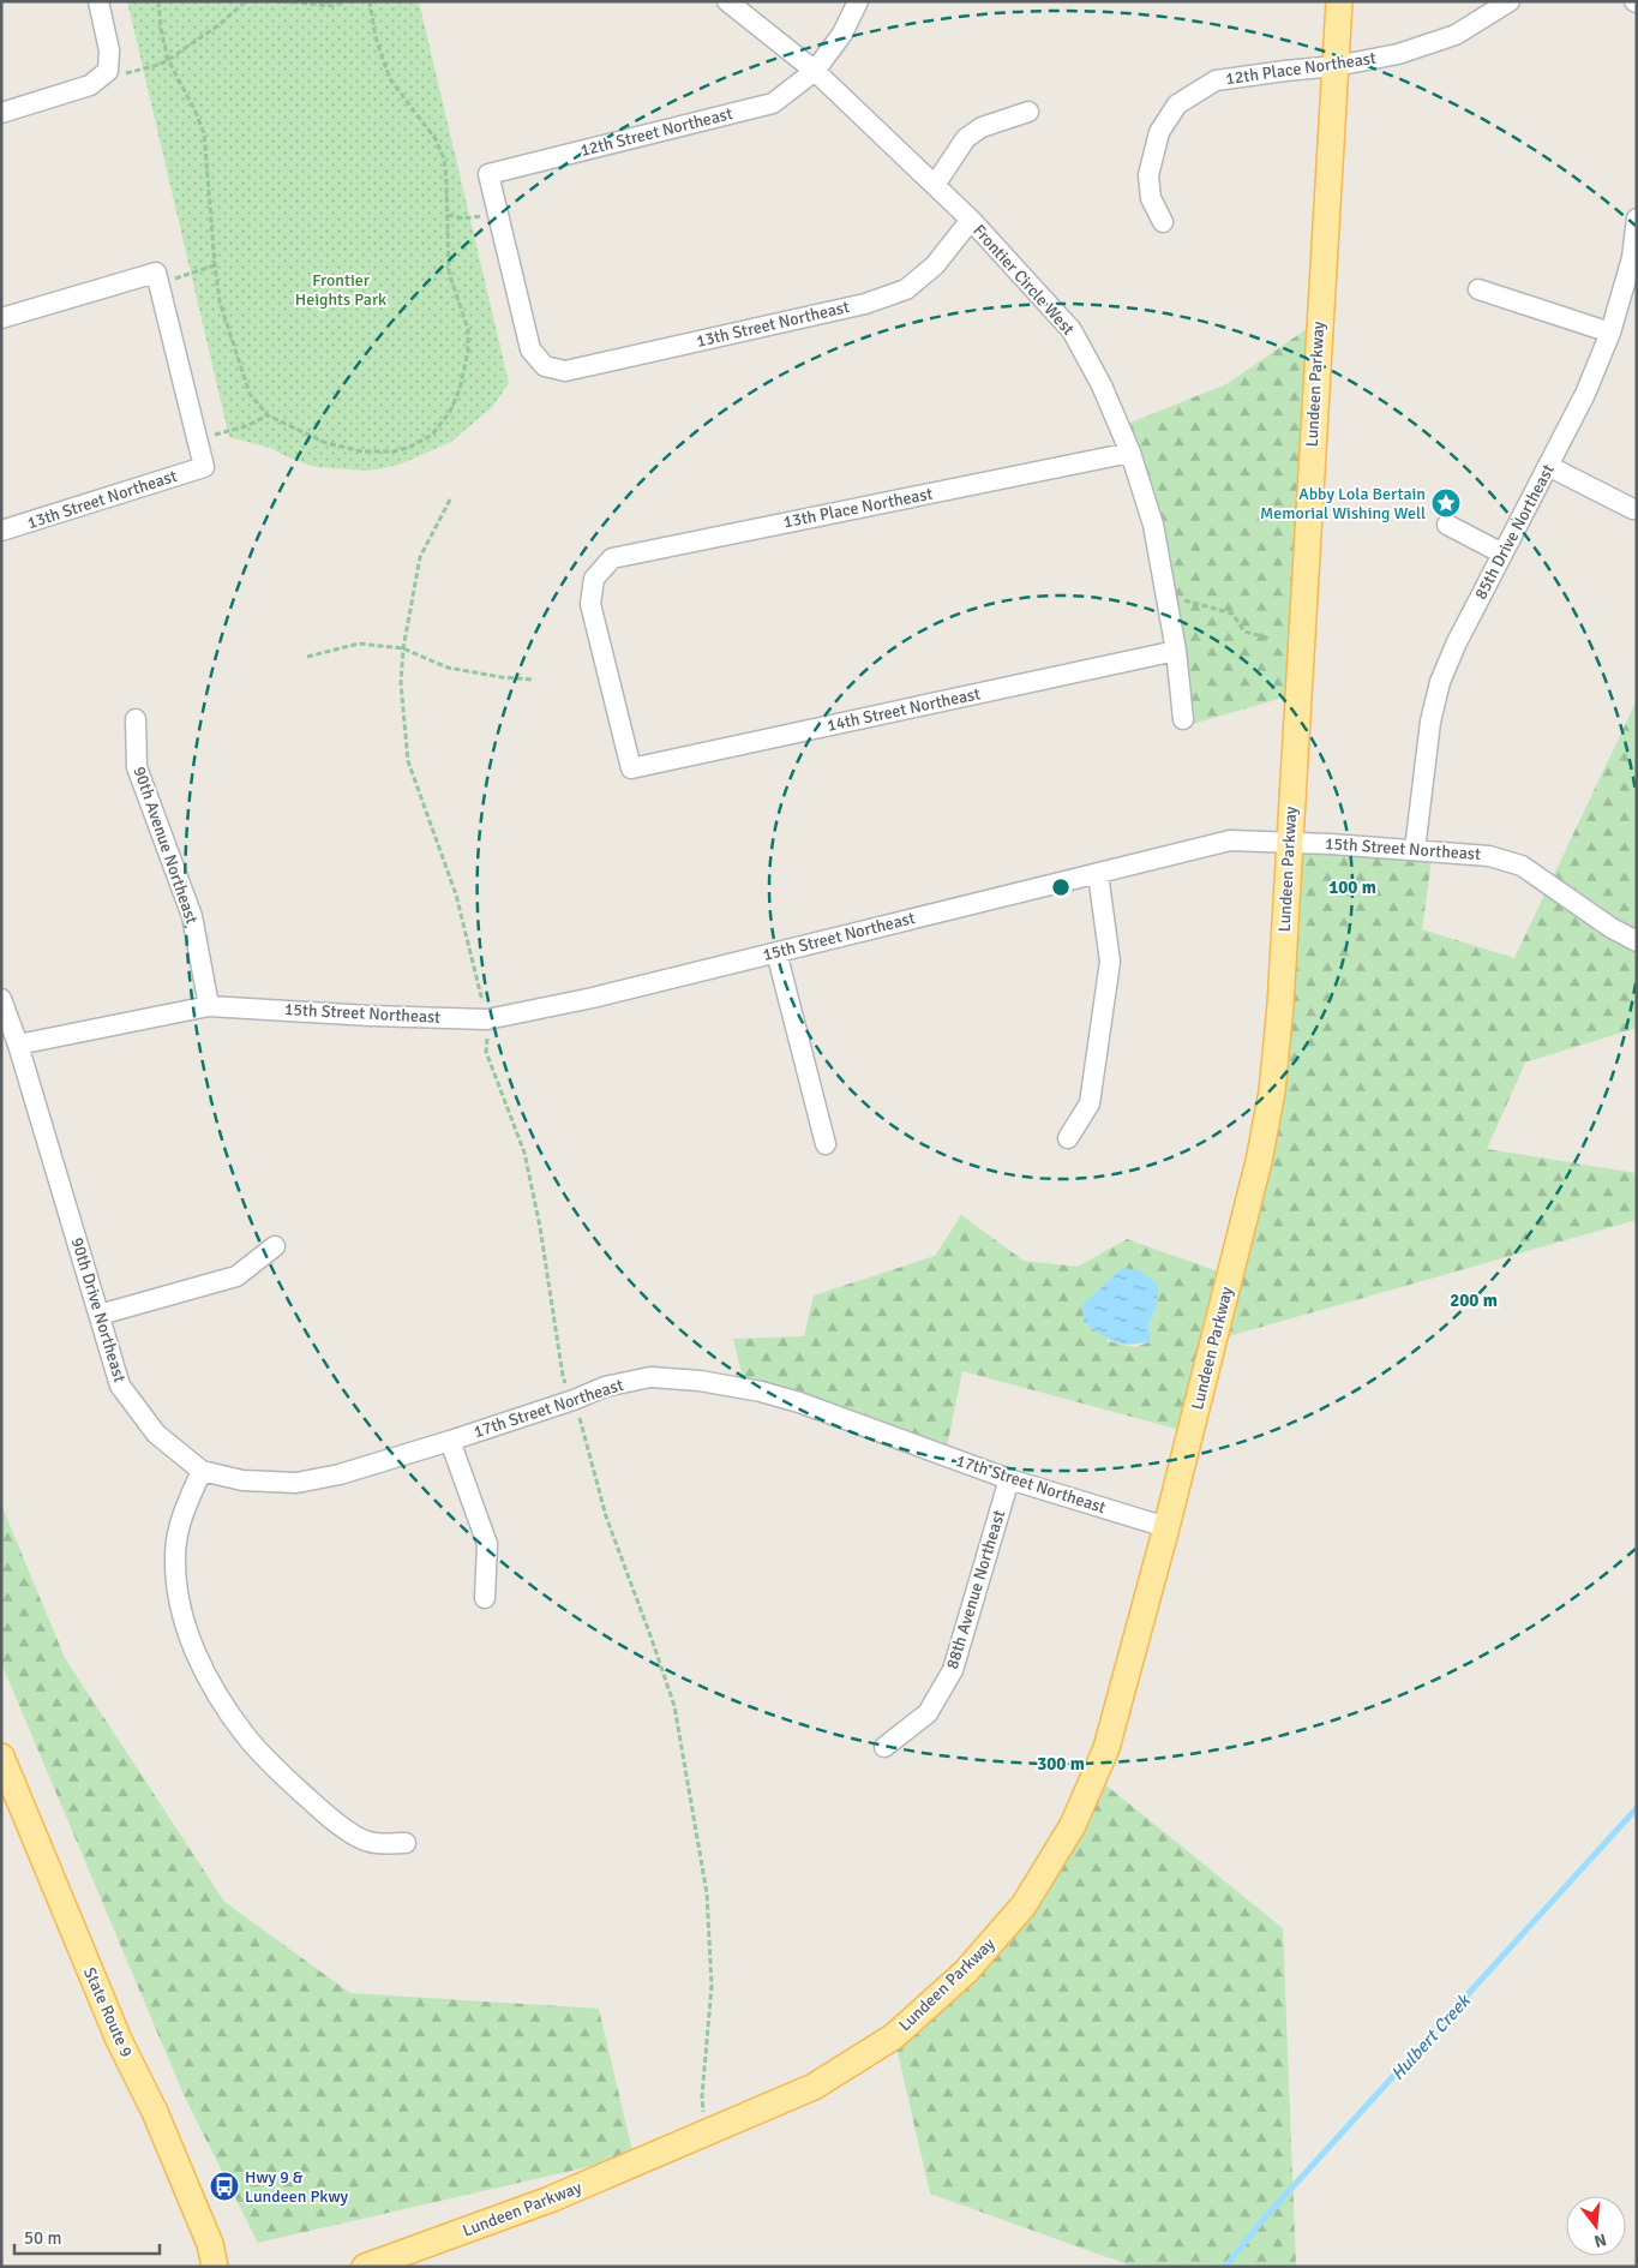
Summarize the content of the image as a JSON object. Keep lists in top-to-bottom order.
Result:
{
  "streets": {
    "main road": ["Lundeen Parkway", "State Route 9"],
    "street": [
      "12th Place Northeast",
      "12th Street Northeast",
      "Frontier Circle West",
      "13th Street Northeast",
      "13th Place Northeast",
      "85th Drive Northeast",
      "14th Street Northeast",
      "90th Avenue Northeast",
      "15th Street Northeast",
      "90th Drive Northeast",
      "17th Street Northeast",
      "88th Avenue Northeast"
    ]
  },
  "crossings": [
    ["12th Place Northeast", "Lundeen Parkway"],
    ["12th Street Northeast", "Frontier Circle West"],
    ["12th Street Northeast", "13th Street Northeast"],
    ["Frontier Circle West", "13th Street Northeast"],
    ["Frontier Circle West", "13th Place Northeast"],
    ["Frontier Circle West", "14th Street Northeast"],
    ["Lundeen Parkway", "15th Street Northeast"],
    ["Lundeen Parkway", "17th Street Northeast"],
    ["13th Place Northeast", "14th Street Northeast"],
    ["85th Drive Northeast", "15th Street Northeast"],
    ["90th Avenue Northeast", "15th Street Northeast"],
    ["15th Street Northeast", "90th Drive Northeast"],
    ["90th Drive Northeast", "17th Street Northeast"],
    ["17th Street Northeast", "88th Avenue Northeast"]
  ],
  "water": ["Hulbert Creek"],
  "parks": ["Frontier Heights Park"],
  "places": {
    "place": ["Abby Lola Bertain Memorial Wishing Well"],
    "bus stop": ["Hwy 9 & Lundeen Pkwy"]
  },
  "scale_bar": "50 m",
  "north": "bottom",
  "rings": ["100 m", "200 m", "300 m"]
}
